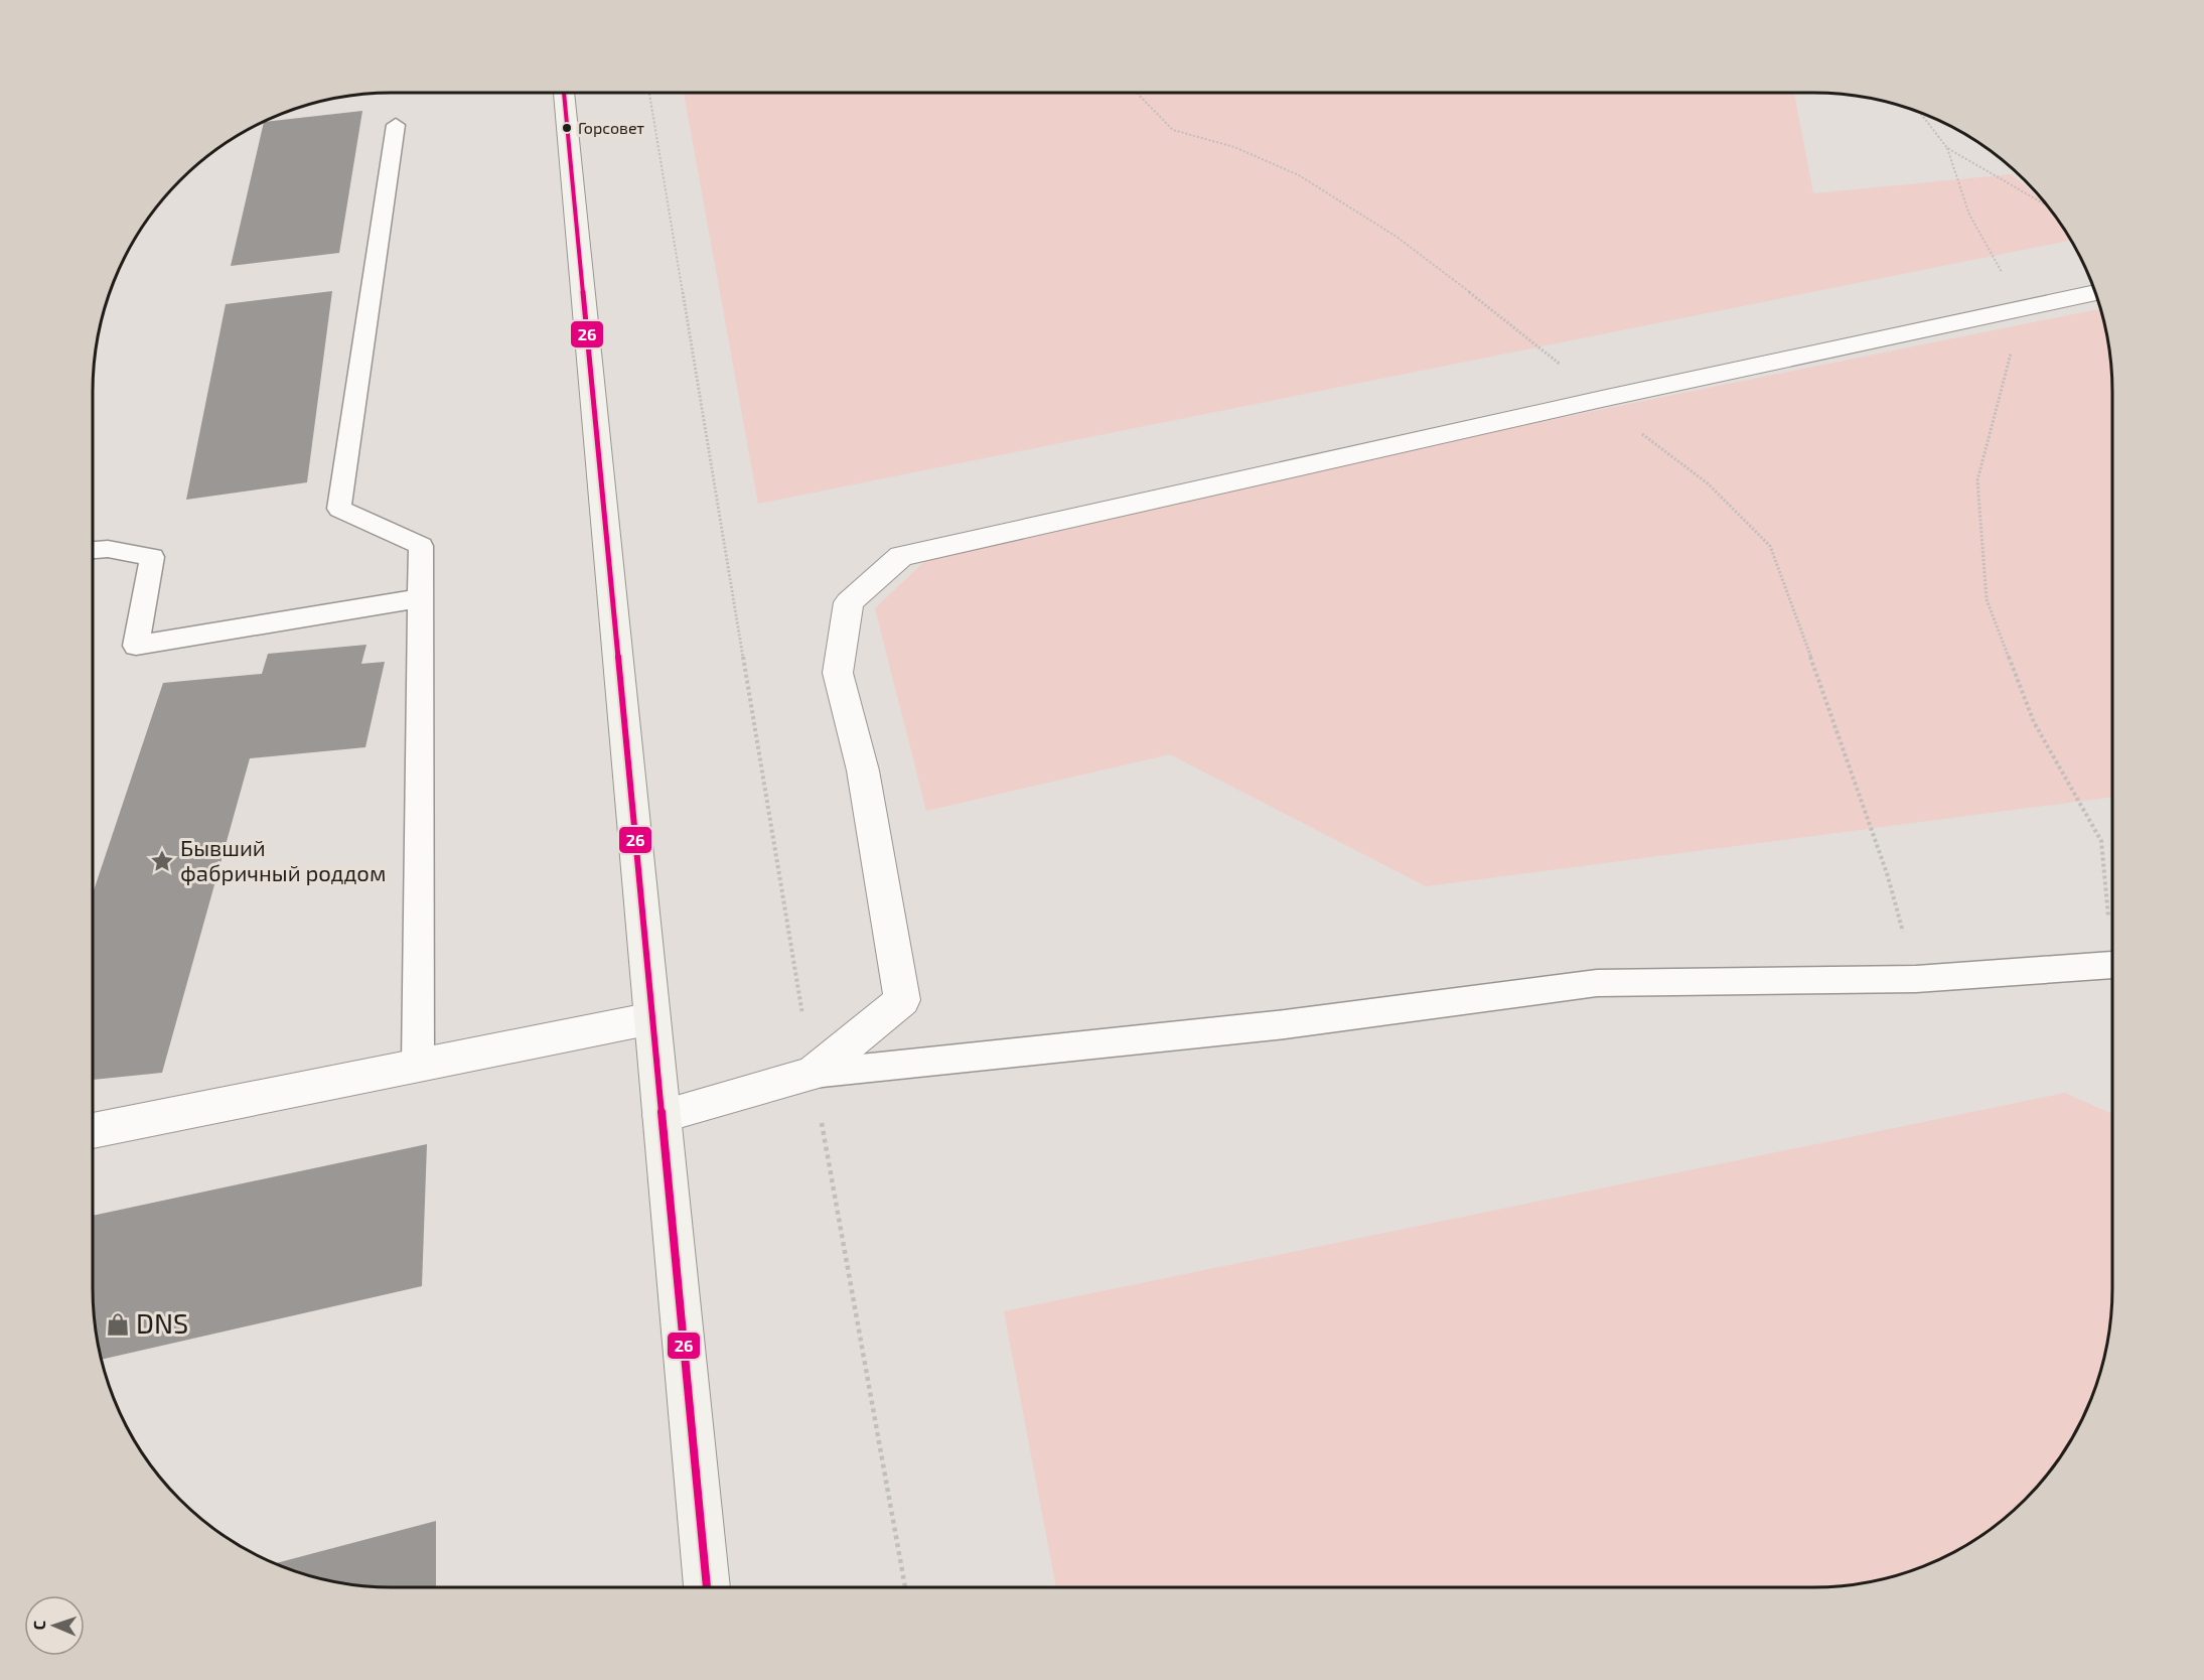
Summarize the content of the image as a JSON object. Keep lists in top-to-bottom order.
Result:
{
  "places": {
    "other": ["Горсовет"],
    "place": ["Бывший фабричный роддом"],
    "shop": ["DNS"]
  },
  "lines": ["transit line 26"],
  "north": "left"
}
